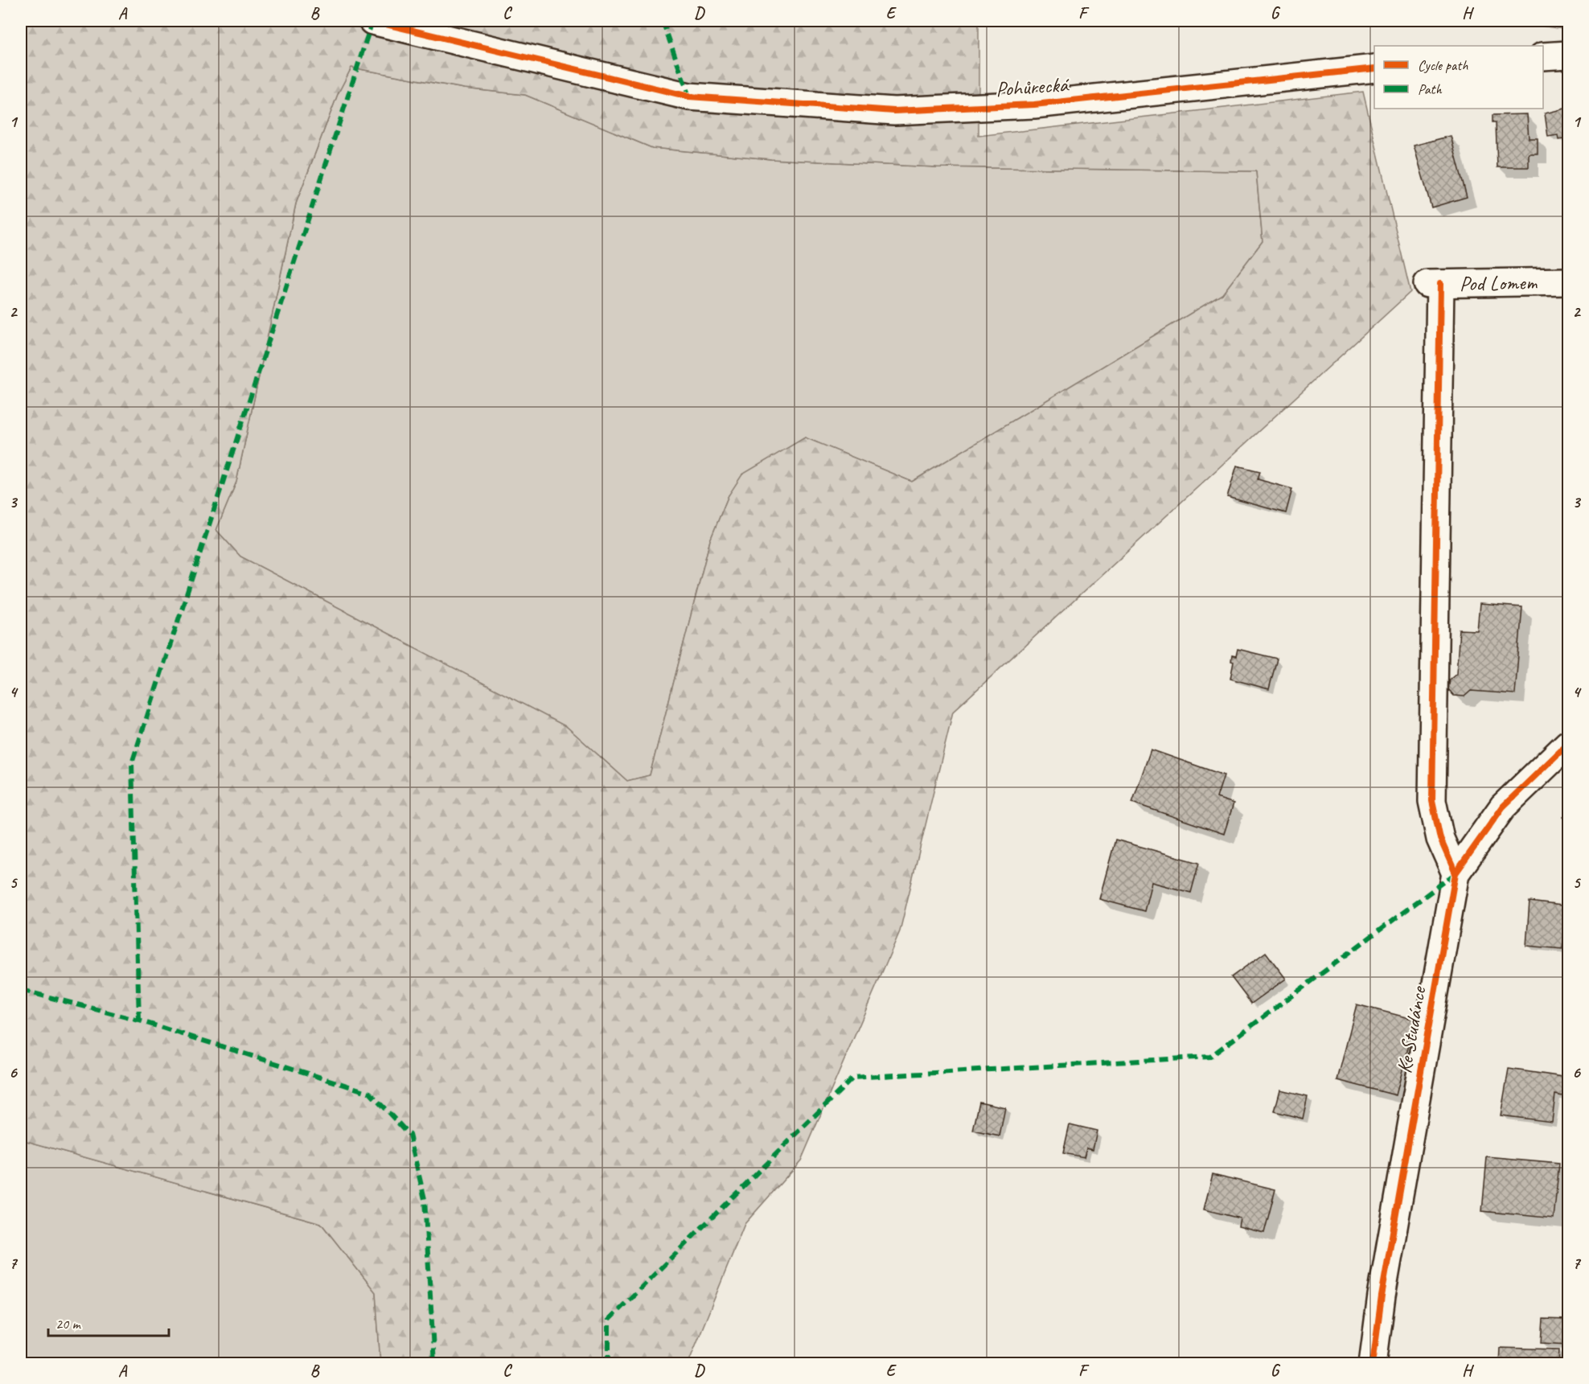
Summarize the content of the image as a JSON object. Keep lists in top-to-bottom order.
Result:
{
  "streets": {
    "street": ["Pohůrecká", "Pod Lomem", "Ke Studánce"]
  },
  "crossings": [
    ["Pod Lomem", "Ke Studánce"]
  ],
  "legend": ["Cycle path", "Path"],
  "scale_bar": "20 m",
  "grid": {
    "columns": [
      "A",
      "B",
      "C",
      "D",
      "E",
      "F",
      "G",
      "H"
    ],
    "rows": [
      "1",
      "2",
      "3",
      "4",
      "5",
      "6",
      "7"
    ]
  }
}
